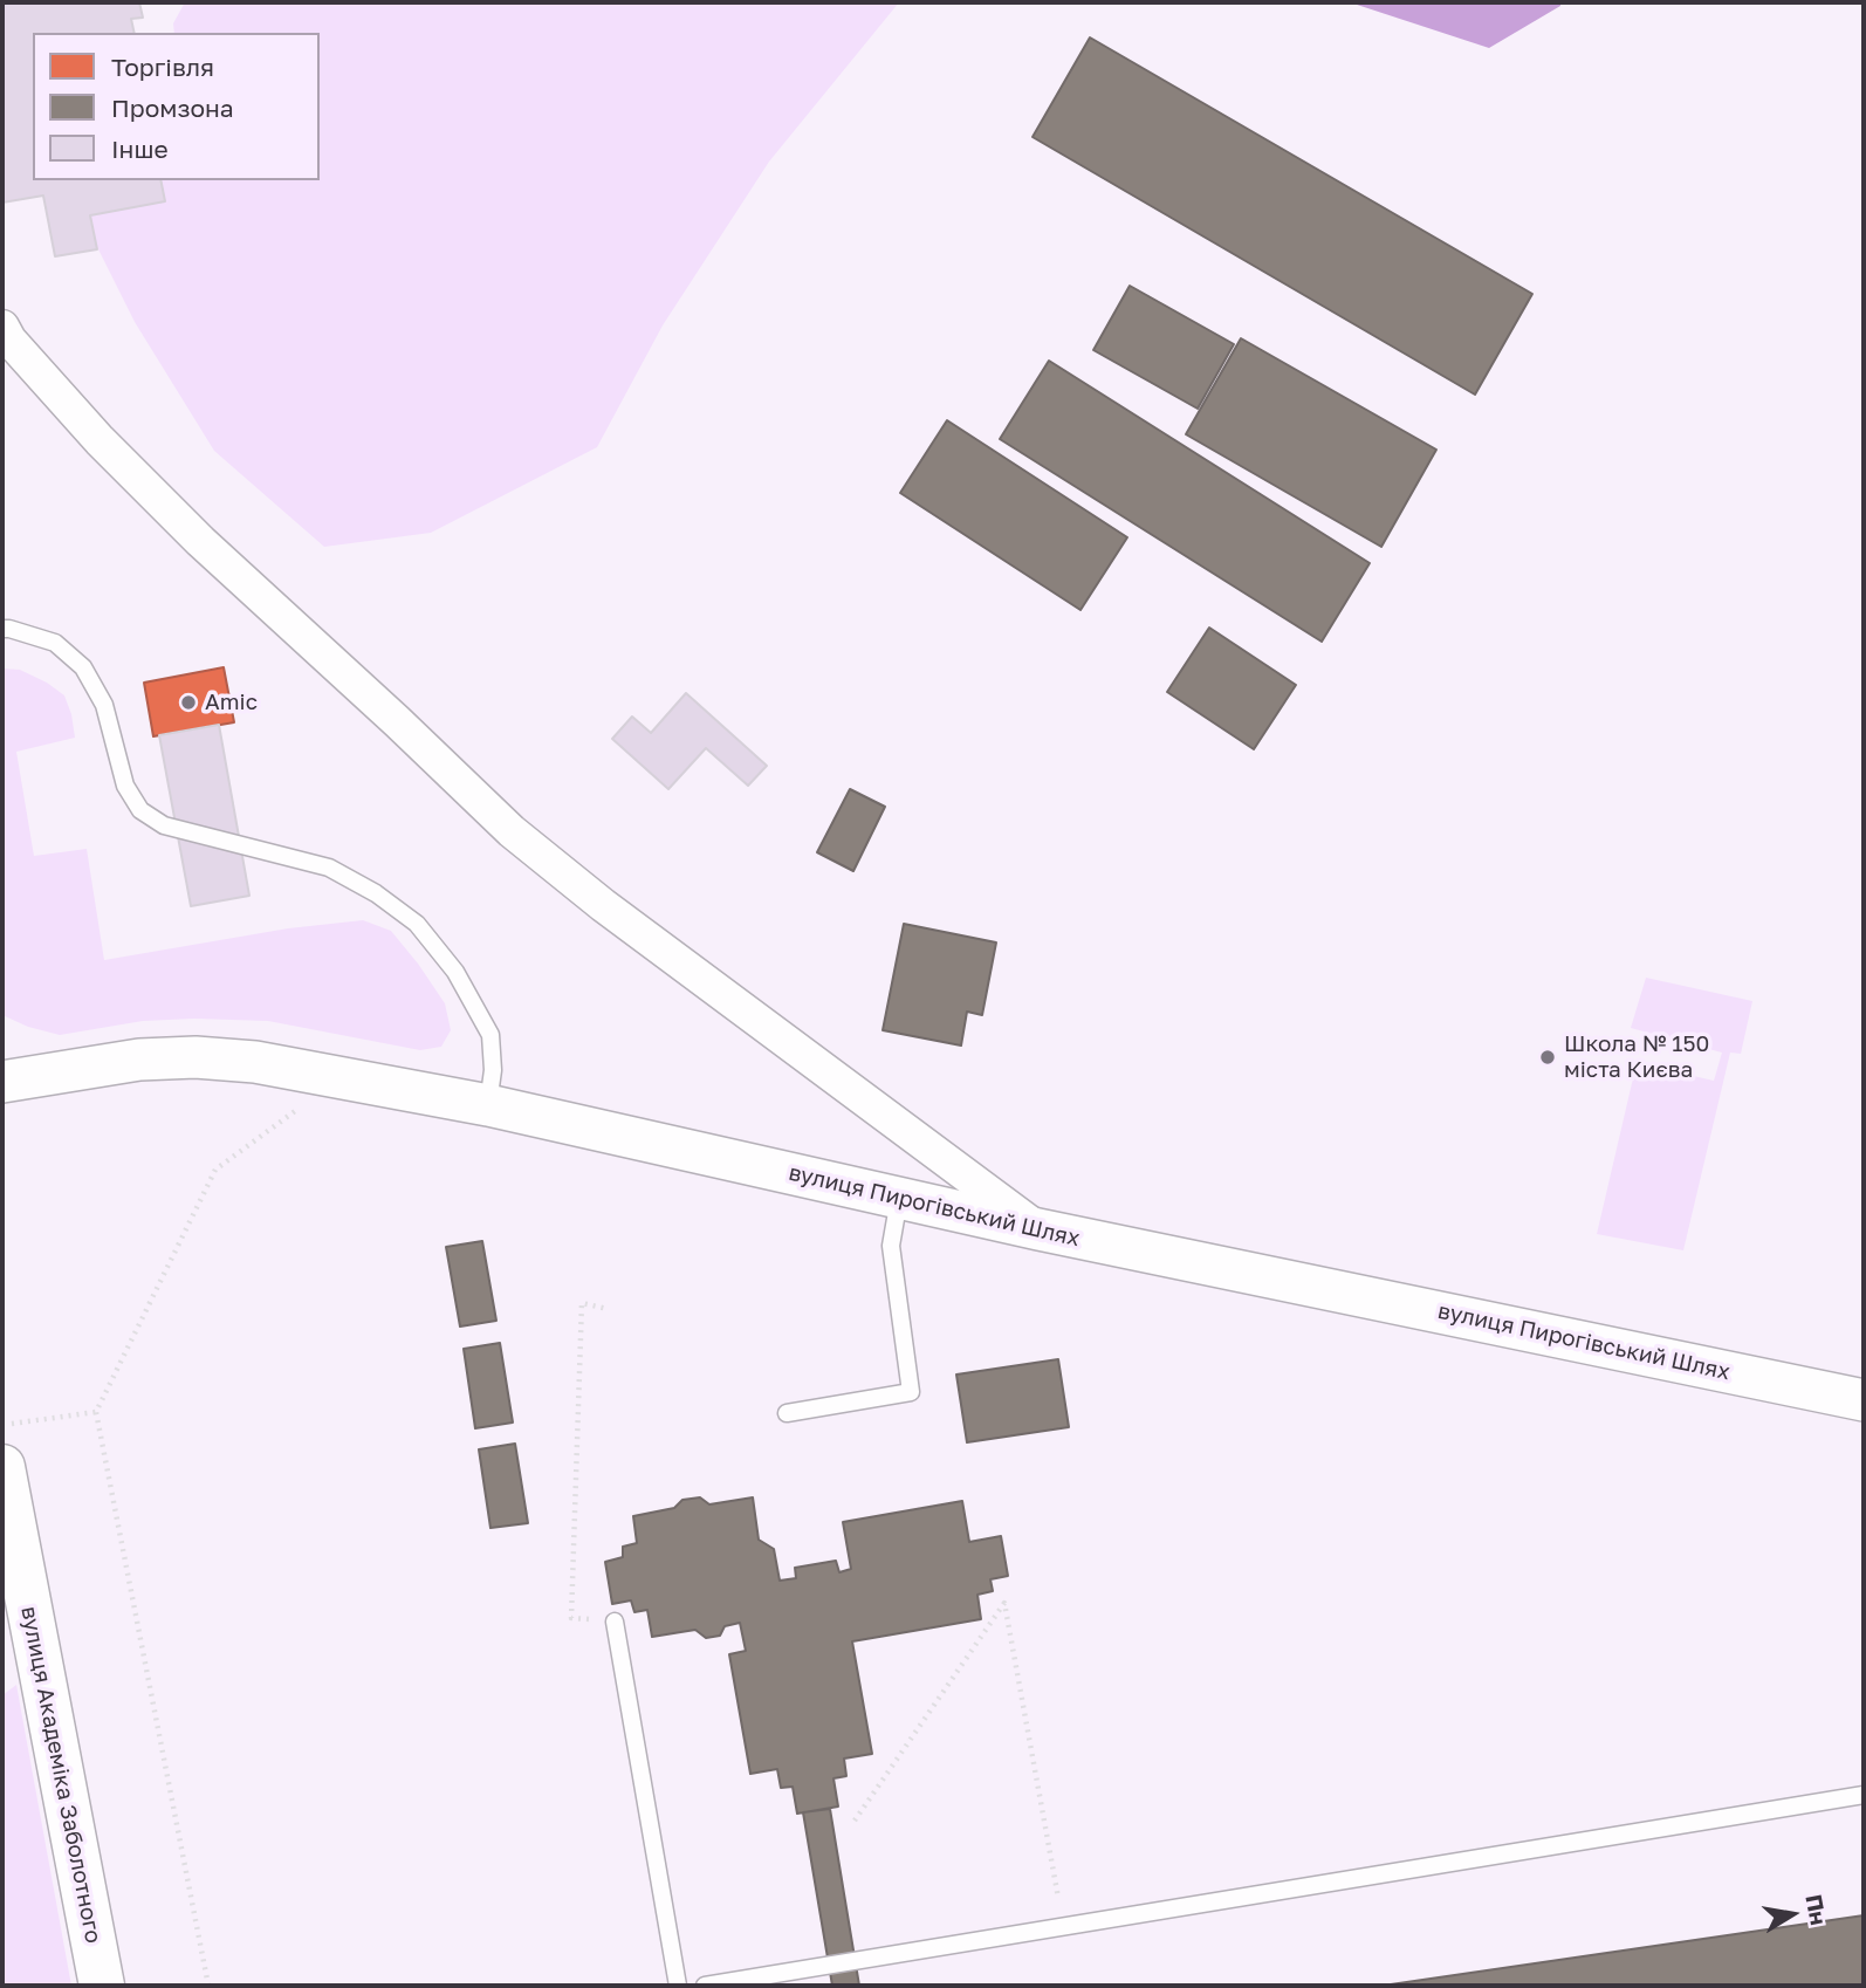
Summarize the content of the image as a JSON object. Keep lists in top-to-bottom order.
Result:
{
  "streets": {
    "highway": ["вулиця Академіка Заболотного"],
    "street": ["вулиця Пирогівський Шлях"]
  },
  "places": ["Amic", "Школа № 150 міста Києва"],
  "legend": ["Торгівля", "Промзона", "Інше"],
  "north": "right"
}
